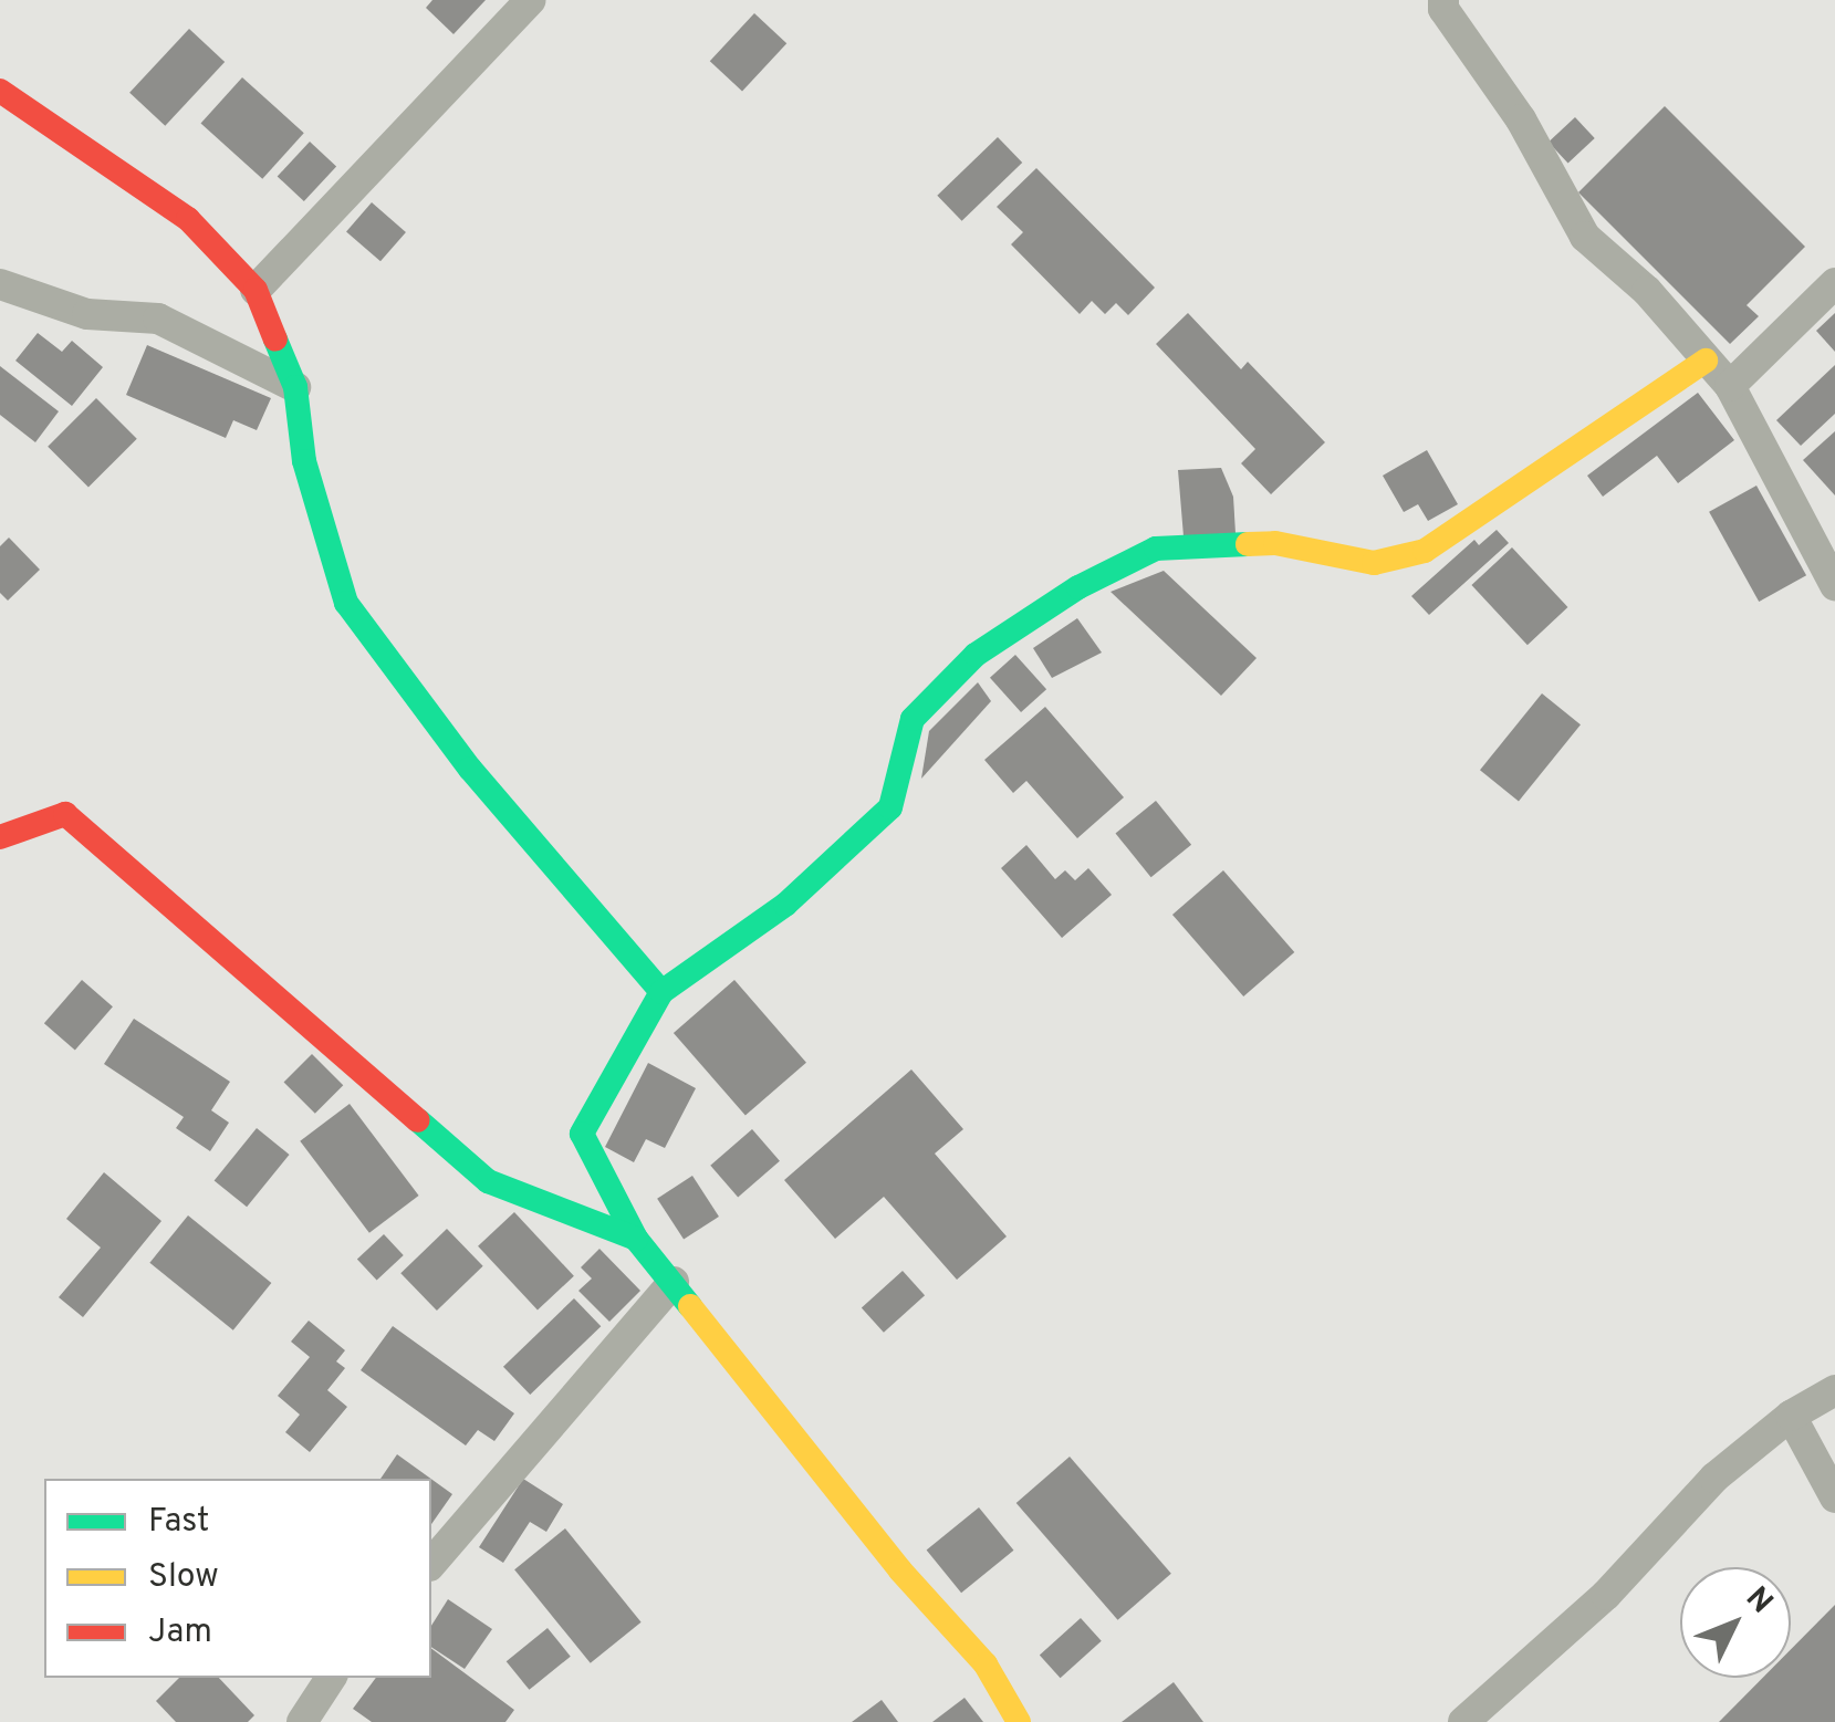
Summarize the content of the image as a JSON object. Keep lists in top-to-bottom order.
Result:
{
  "legend": ["Fast", "Slow", "Jam"],
  "north": "top right"
}
